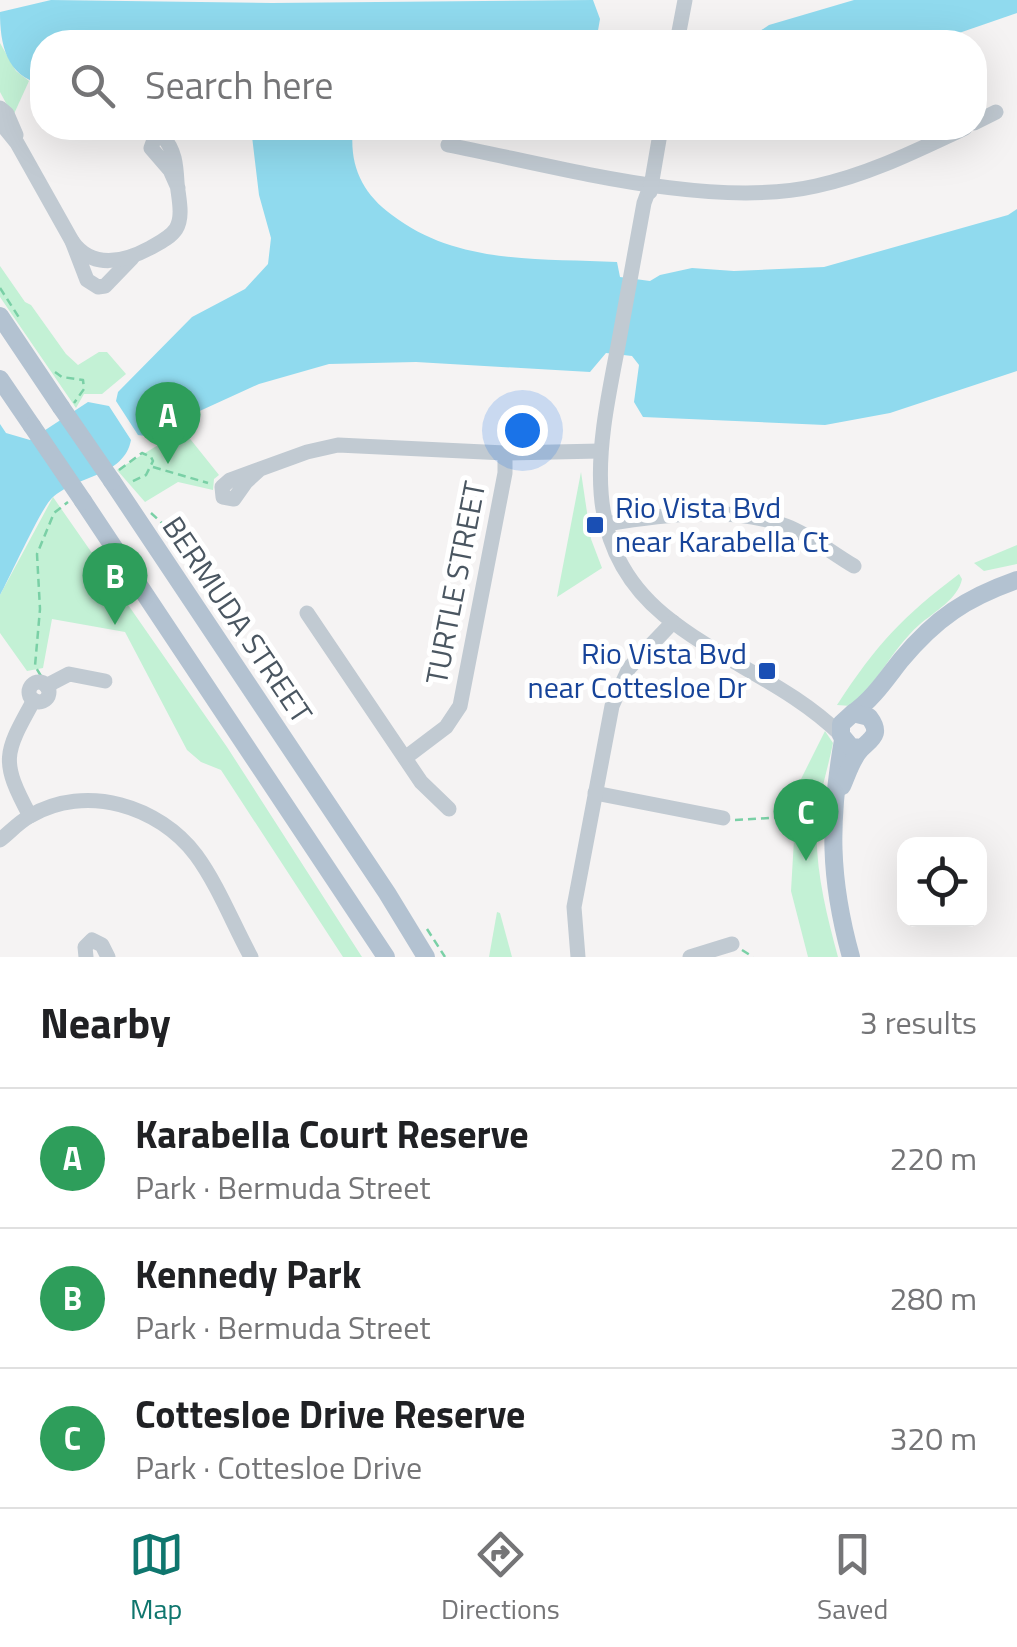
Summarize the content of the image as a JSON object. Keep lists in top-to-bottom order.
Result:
{
  "streets": {
    "main road": ["BERMUDA STREET"],
    "street": ["TURTLE STREET"]
  },
  "places": {
    "transit": ["Rio Vista Bvd near Karabella Ct", "Rio Vista Bvd near Cottesloe Dr"]
  },
  "page": {
    "search": "Search here",
    "pins": ["A", "B", "C"],
    "heading": ["Nearby", "3 results"],
    "list": [
      {
        "mark": "A",
        "name": "Karabella Court Reserve",
        "note": "Park · Bermuda Street",
        "value": "220 m"
      },
      {
        "mark": "B",
        "name": "Kennedy Park",
        "note": "Park · Bermuda Street",
        "value": "280 m"
      },
      {
        "mark": "C",
        "name": "Cottesloe Drive Reserve",
        "note": "Park · Cottesloe Drive",
        "value": "320 m"
      }
    ],
    "nav": ["Map", "Directions", "Saved"]
  }
}
